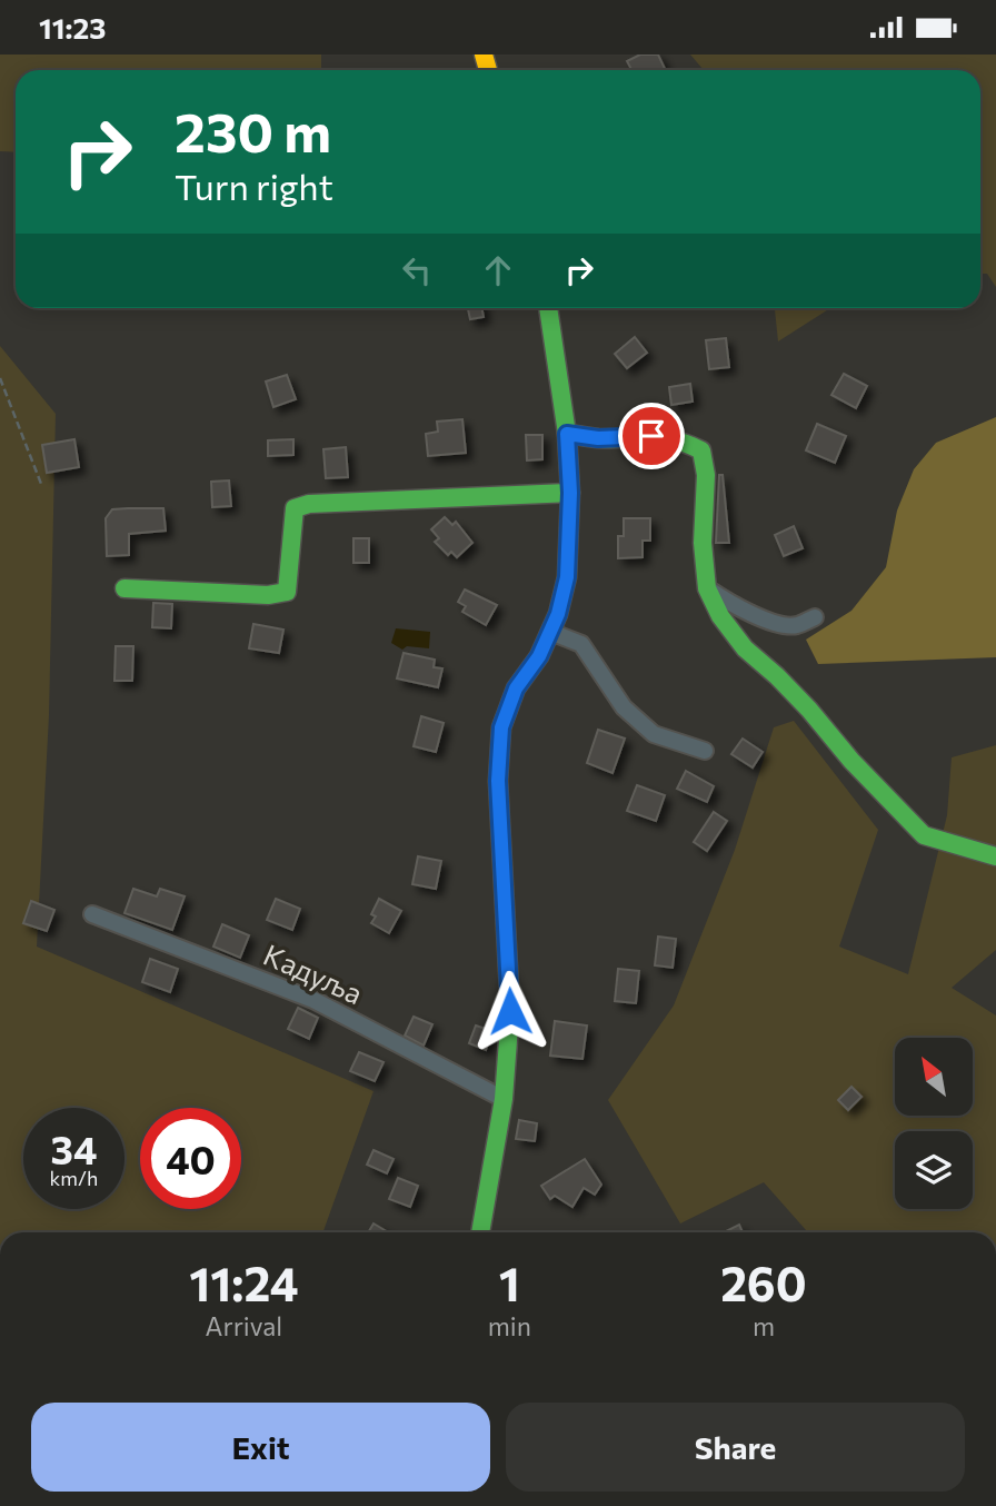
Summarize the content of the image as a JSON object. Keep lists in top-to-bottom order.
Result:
{
  "streets": {
    "street": ["Кадуља"]
  },
  "north": "top left",
  "page": {
    "status": "11:23",
    "turn": ["230 m", "Turn right"],
    "speed": "34 km/h",
    "limit": "40",
    "eta": [
      "11:24",
      "Arrival",
      "1",
      "min",
      "260",
      "m"
    ],
    "buttons": ["Exit", "Share"]
  }
}
